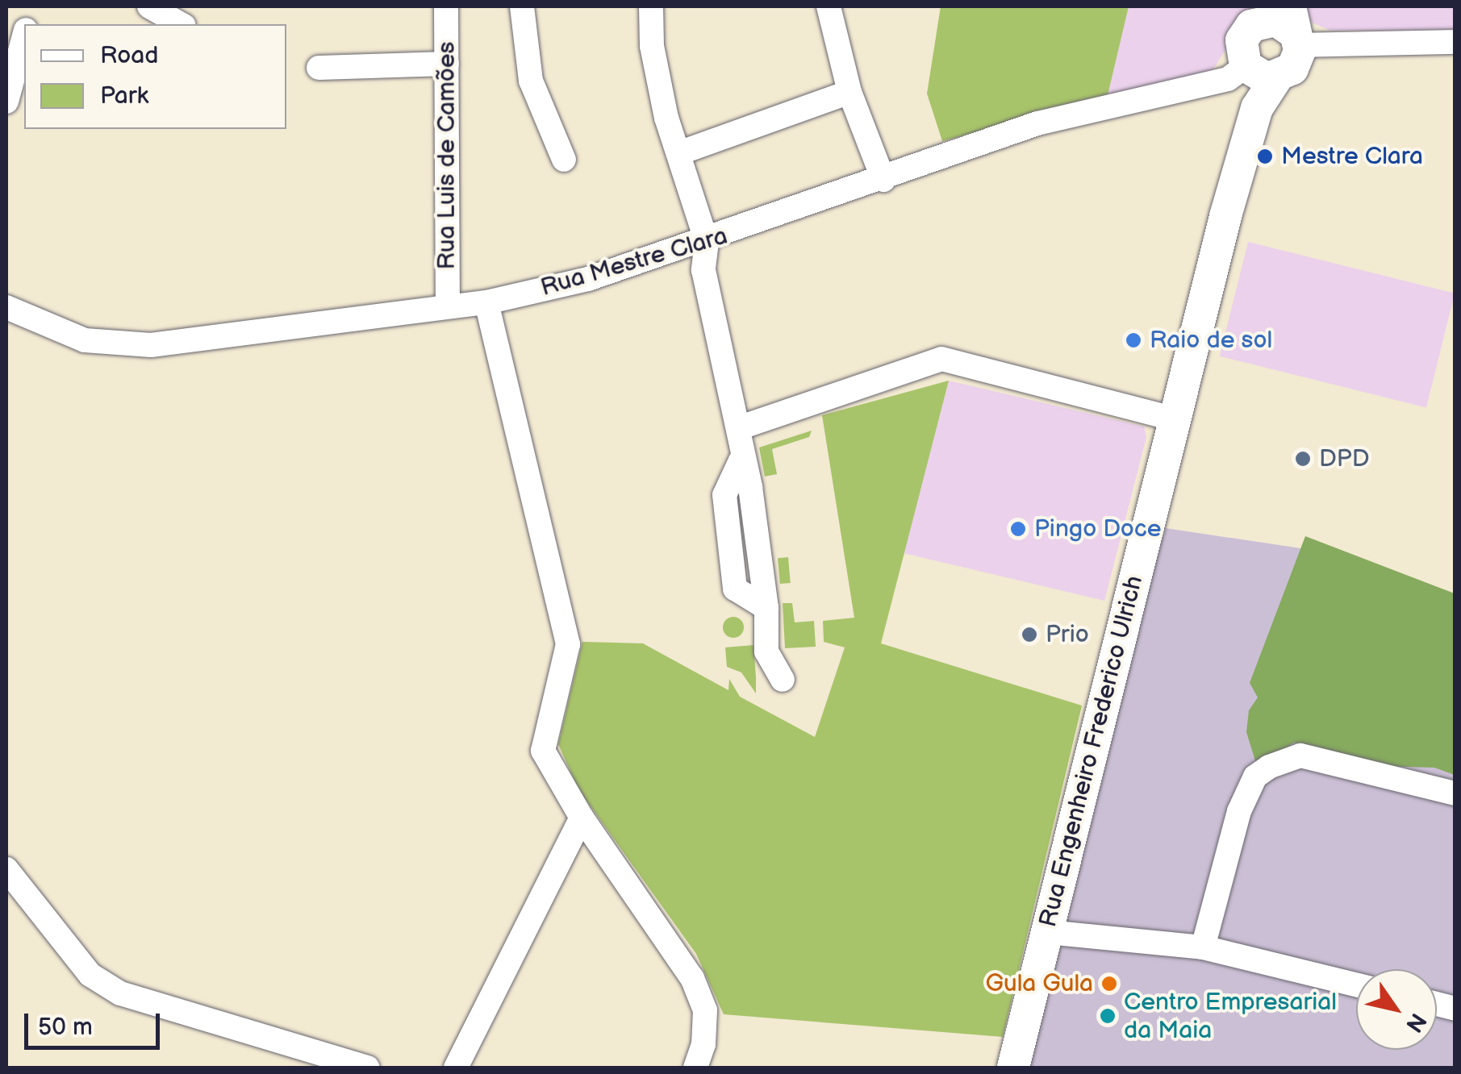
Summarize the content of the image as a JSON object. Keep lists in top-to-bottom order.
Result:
{
  "streets": {
    "main road": ["Rua Engenheiro Frederico Ulrich"],
    "street": ["Rua Luis de Camões", "Rua Mestre Clara"]
  },
  "crossings": [
    ["Rua Luis de Camões", "Rua Mestre Clara"],
    ["Rua Mestre Clara", "Rua Engenheiro Frederico Ulrich"]
  ],
  "places": [
    "Mestre Clara",
    "Raio de sol",
    "DPD",
    "Pingo Doce",
    "Prio",
    "Gula Gula",
    "Centro Empresarial da Maia"
  ],
  "legend": ["Road", "Park"],
  "scale_bar": "50 m",
  "north": "bottom right"
}
